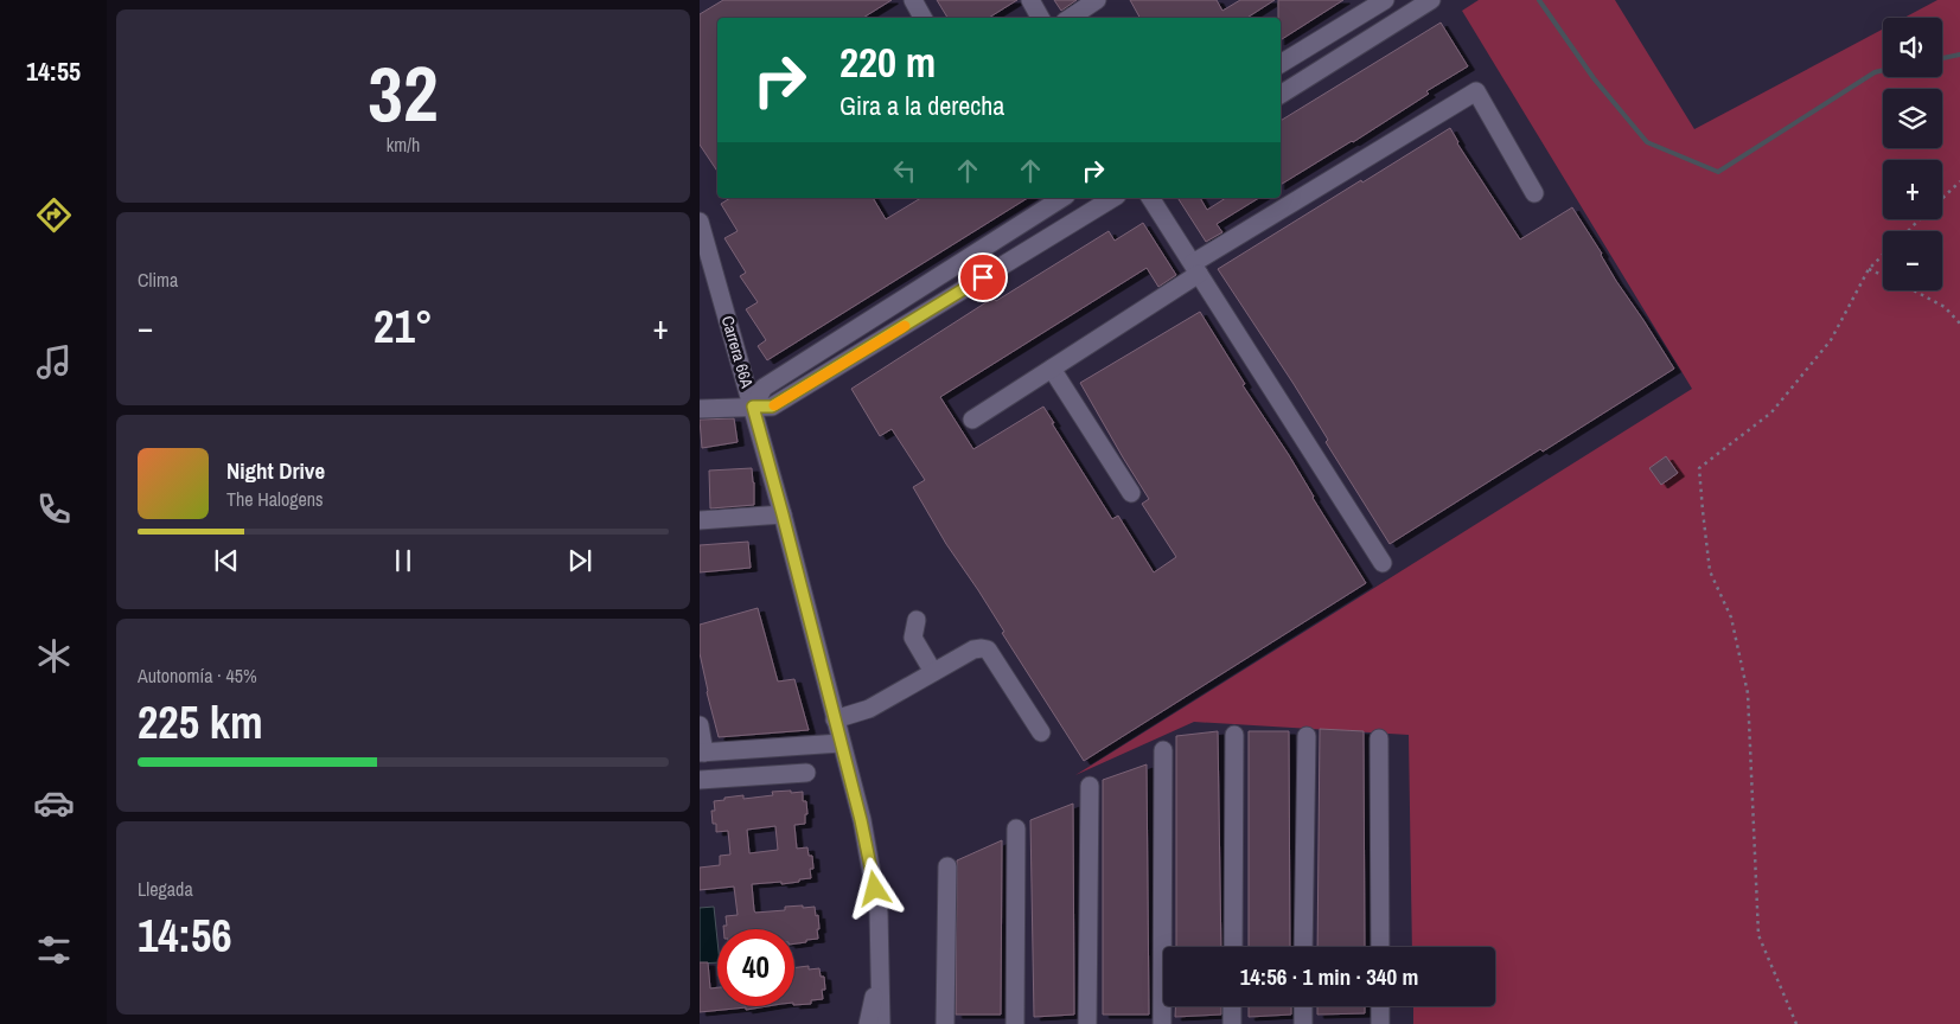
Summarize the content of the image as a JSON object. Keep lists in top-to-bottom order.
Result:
{
  "streets": {
    "street": ["Carrera 66A"]
  },
  "page": {
    "tabs": "14:55",
    "tile": [
      ["32", "km/h"],
      "Clima",
      ["Autonomía · 45%", "225 km"],
      ["Llegada", "14:56"]
    ],
    "map_buttons": ["+", "−"],
    "turn": ["220 m", "Gira a la derecha"],
    "heat": ["−", "21°", "+"],
    "song": ["Night Drive", "The Halogens"],
    "limit": "40",
    "trip": "14:56 · 1 min · 340 m"
  }
}
